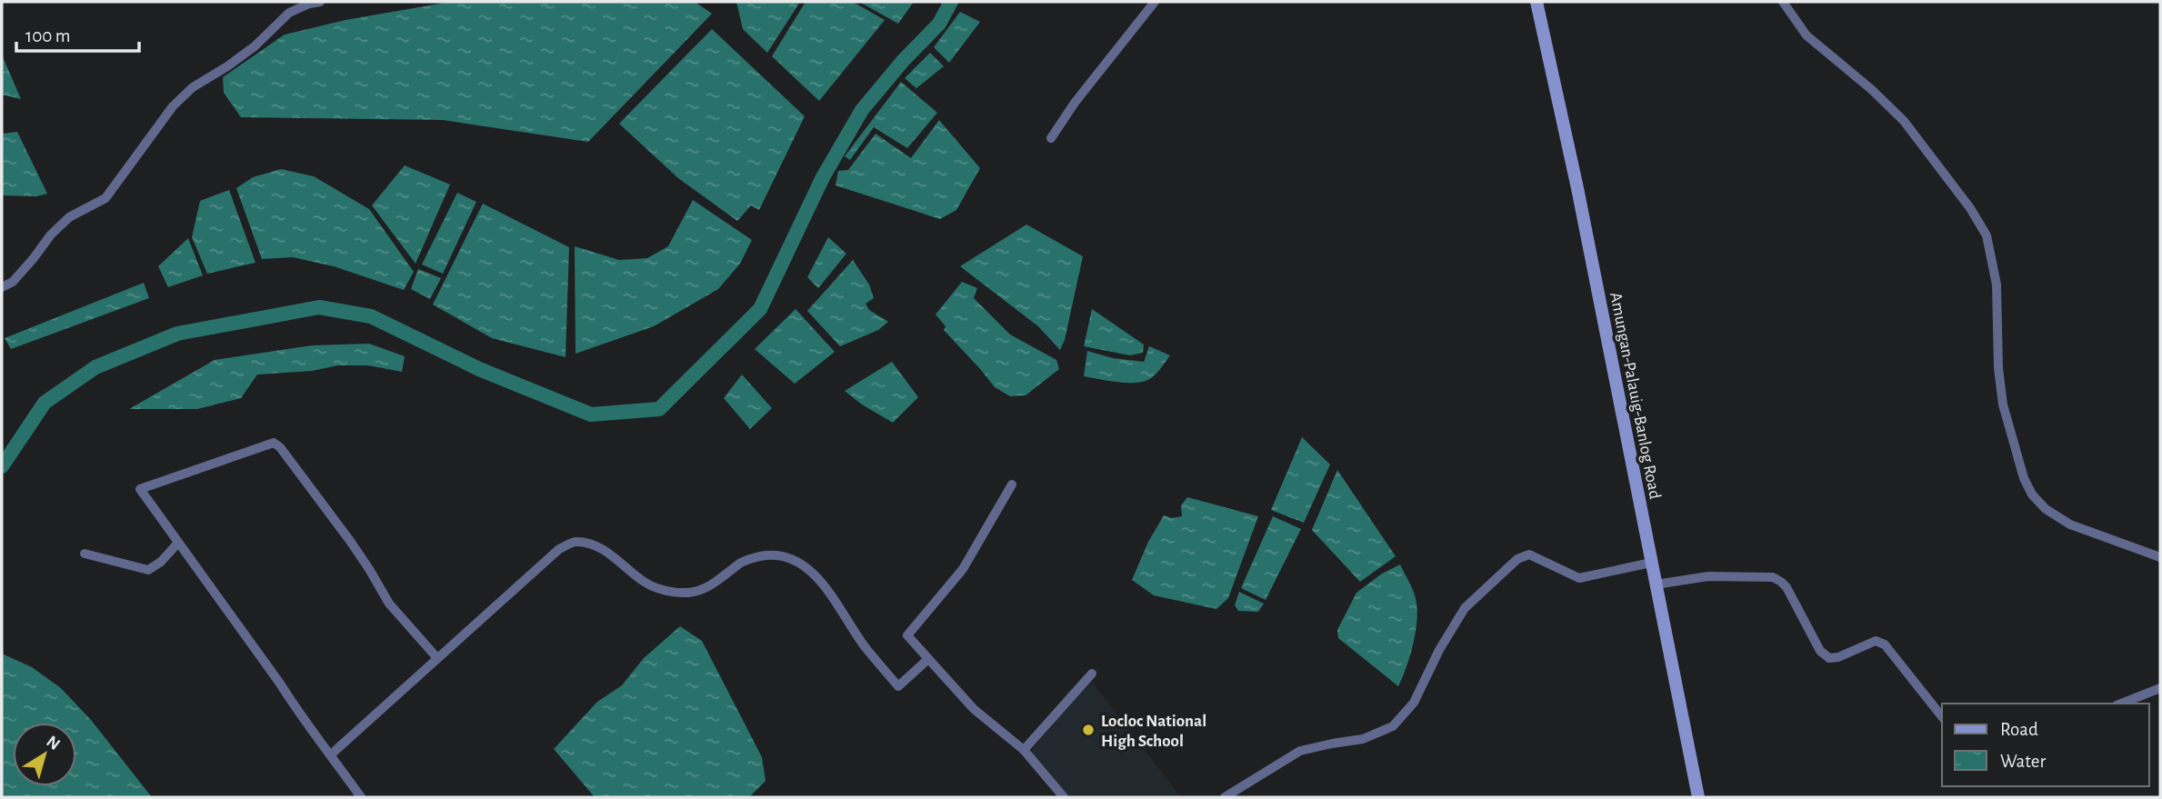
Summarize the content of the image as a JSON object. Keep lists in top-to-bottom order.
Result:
{
  "streets": {
    "main road": ["Amungan-Palauig-Banlog Road"]
  },
  "places": ["Locloc National High School"],
  "legend": ["Road", "Water"],
  "scale_bar": "100 m",
  "north": "top right"
}
